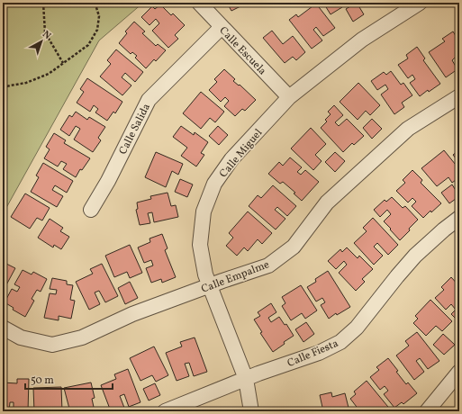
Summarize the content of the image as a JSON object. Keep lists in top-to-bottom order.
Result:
{
  "streets": {
    "street": [
      "Calle Escuela",
      "Calle Salida",
      "Calle Miguel",
      "Calle Empalme",
      "Calle Fiesta"
    ]
  },
  "crossings": [
    ["Calle Escuela", "Calle Salida"],
    ["Calle Escuela", "Calle Miguel"],
    ["Calle Miguel", "Calle Empalme"],
    ["Calle Miguel", "Calle Fiesta"]
  ],
  "scale_bar": "50 m",
  "north": "top right"
}
